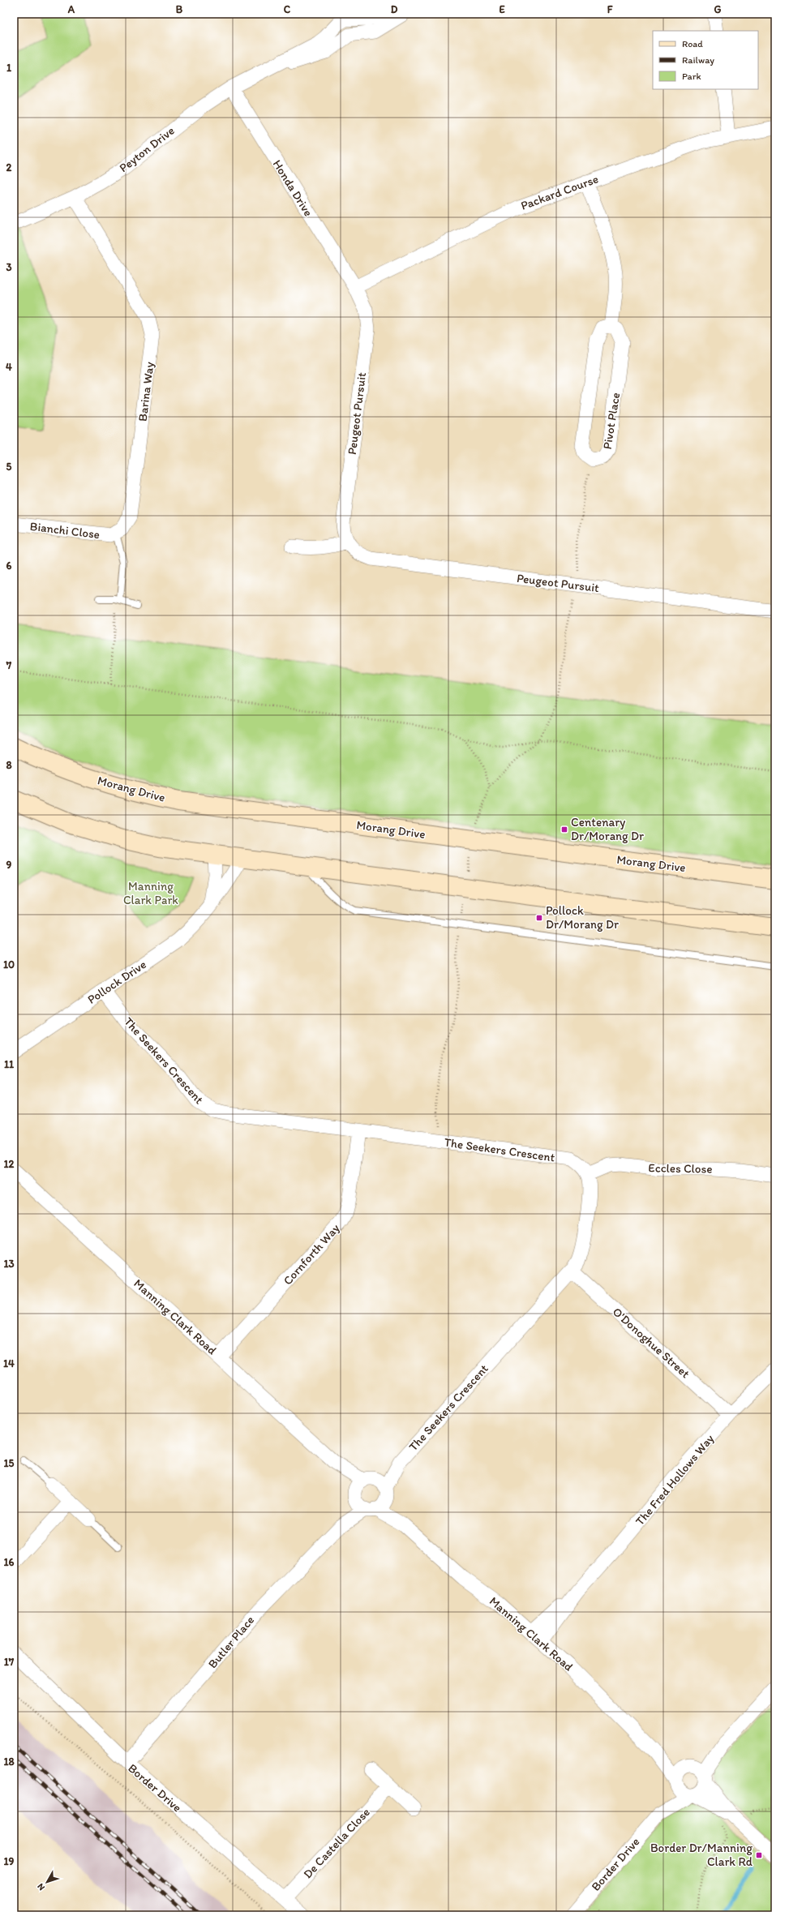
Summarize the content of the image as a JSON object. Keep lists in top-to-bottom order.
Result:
{
  "streets": {
    "main road": ["Morang Drive"],
    "street": [
      "Peyton Drive",
      "Honda Drive",
      "Packard Course",
      "Barina Way",
      "Peugeot Pursuit",
      "Pivot Place",
      "Bianchi Close",
      "Pollock Drive",
      "The Seekers Crescent",
      "Eccles Close",
      "Cornforth Way",
      "Manning Clark Road",
      "O'Donoghue Street",
      "The Fred Hollows Way",
      "Butler Place",
      "Border Drive",
      "De Castella Close"
    ]
  },
  "crossings": [
    ["Peyton Drive", "Honda Drive"],
    ["Peyton Drive", "Barina Way"],
    ["Honda Drive", "Packard Course"],
    ["Honda Drive", "Peugeot Pursuit"],
    ["Packard Course", "Peugeot Pursuit"],
    ["Barina Way", "Bianchi Close"],
    ["Pollock Drive", "The Seekers Crescent"],
    ["The Seekers Crescent", "Eccles Close"],
    ["The Seekers Crescent", "Cornforth Way"],
    ["The Seekers Crescent", "Manning Clark Road"],
    ["The Seekers Crescent", "O'Donoghue Street"],
    ["The Seekers Crescent", "Butler Place"],
    ["Cornforth Way", "Manning Clark Road"],
    ["Manning Clark Road", "The Fred Hollows Way"],
    ["Manning Clark Road", "Butler Place"],
    ["Manning Clark Road", "Border Drive"],
    ["O'Donoghue Street", "The Fred Hollows Way"],
    ["Butler Place", "Border Drive"],
    ["Border Drive", "De Castella Close"]
  ],
  "parks": ["Manning Clark Park"],
  "places": {
    "transit": ["Centenary Dr/Morang Dr", "Pollock Dr/Morang Dr", "Border Dr/Manning Clark Rd"]
  },
  "legend": ["Road", "Railway", "Park"],
  "north": "bottom left",
  "grid": {
    "columns": [
      "A",
      "B",
      "C",
      "D",
      "E",
      "F",
      "G"
    ],
    "rows": [
      "1",
      "2",
      "3",
      "4",
      "5",
      "6",
      "7",
      "8",
      "9",
      "10",
      "11",
      "12",
      "13",
      "14",
      "15",
      "16",
      "17",
      "18",
      "19"
    ]
  }
}
